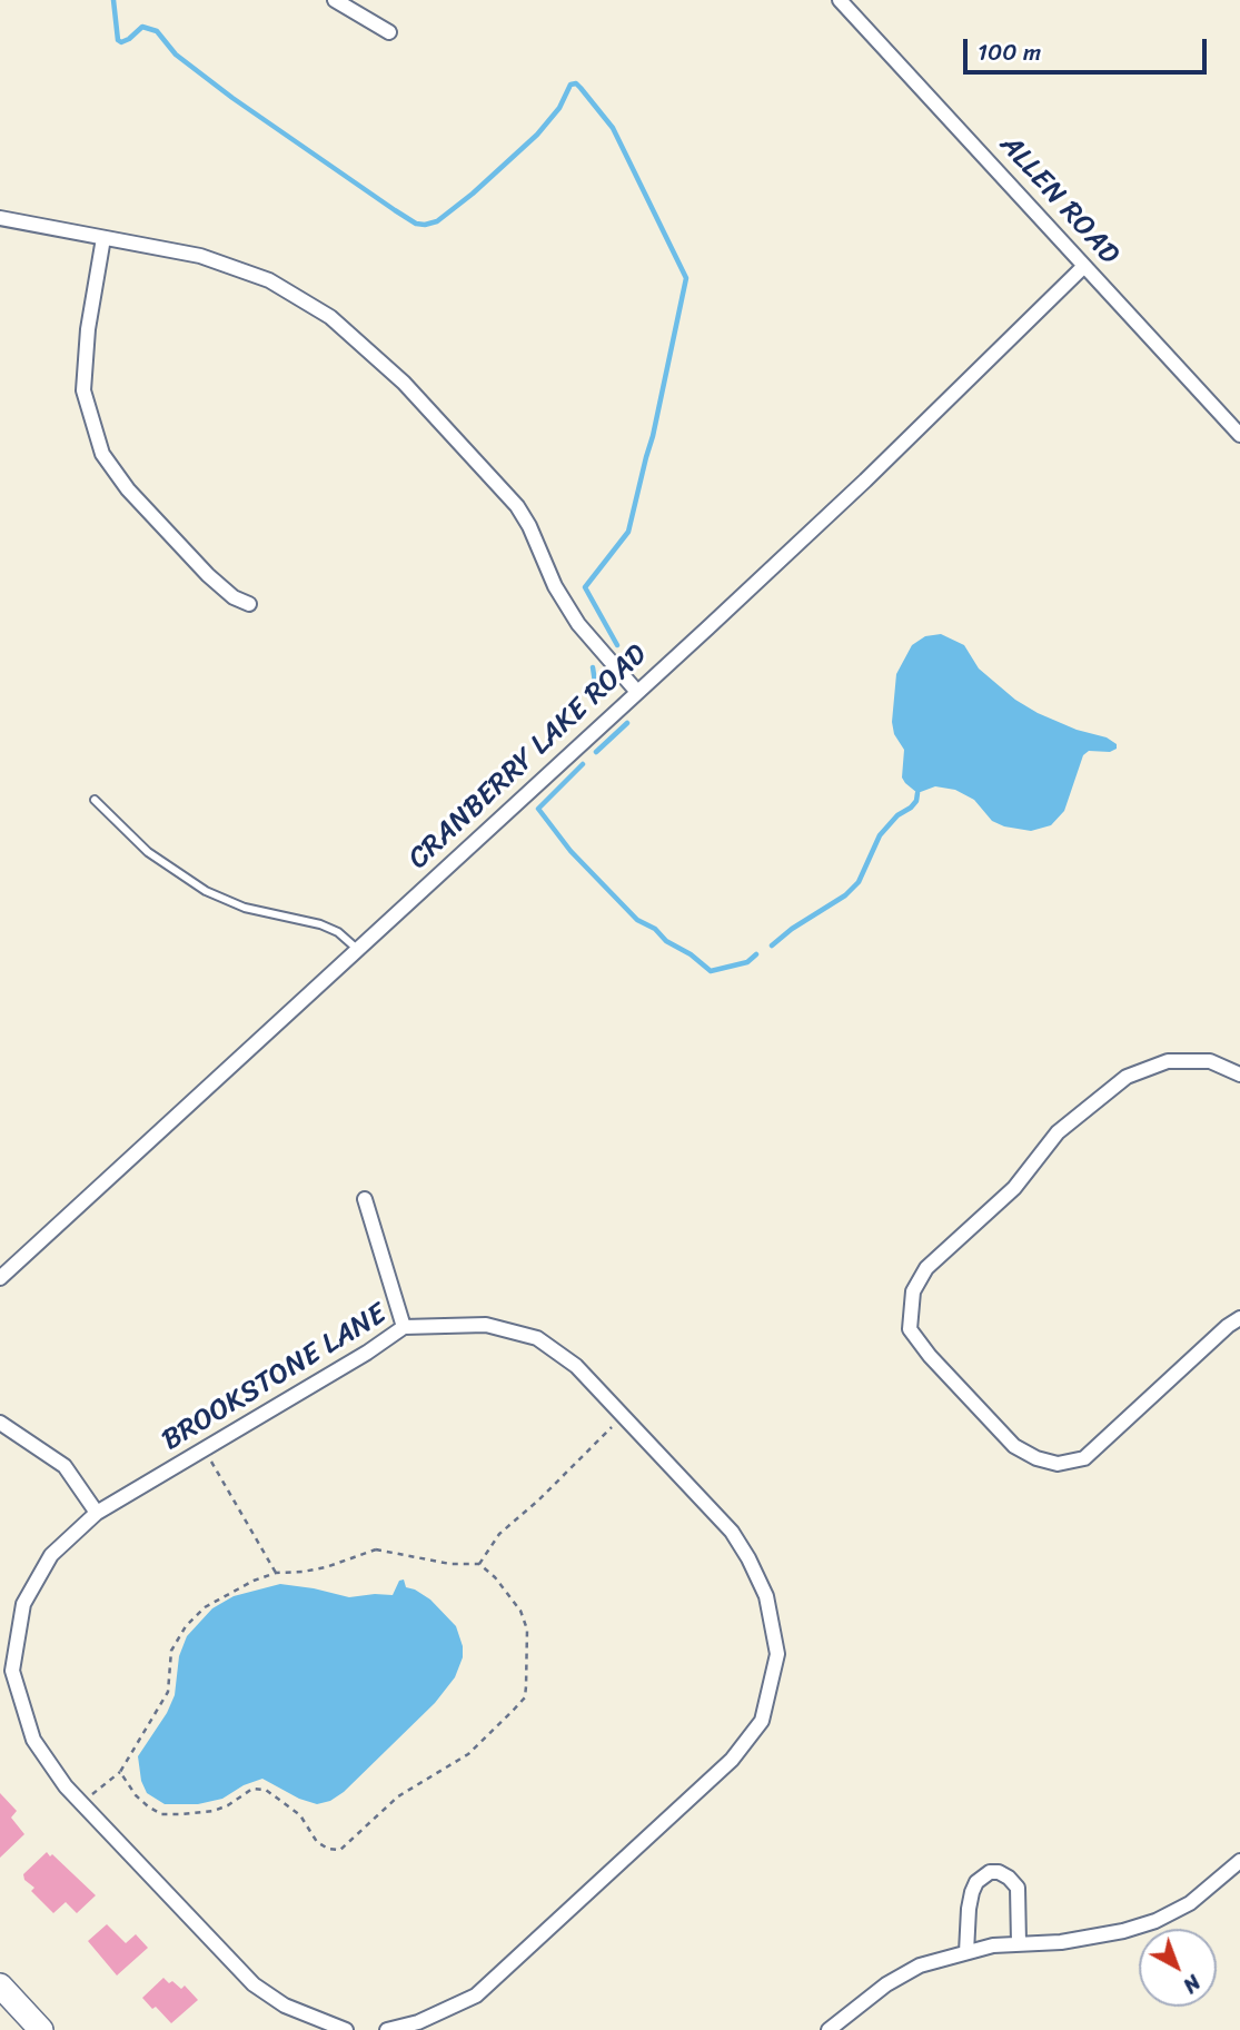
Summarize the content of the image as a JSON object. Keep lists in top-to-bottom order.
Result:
{
  "streets": {
    "street": ["ALLEN ROAD", "CRANBERRY LAKE ROAD", "BROOKSTONE LANE"]
  },
  "crossings": [
    ["ALLEN ROAD", "CRANBERRY LAKE ROAD"]
  ],
  "scale_bar": "100 m",
  "north": "bottom right"
}
